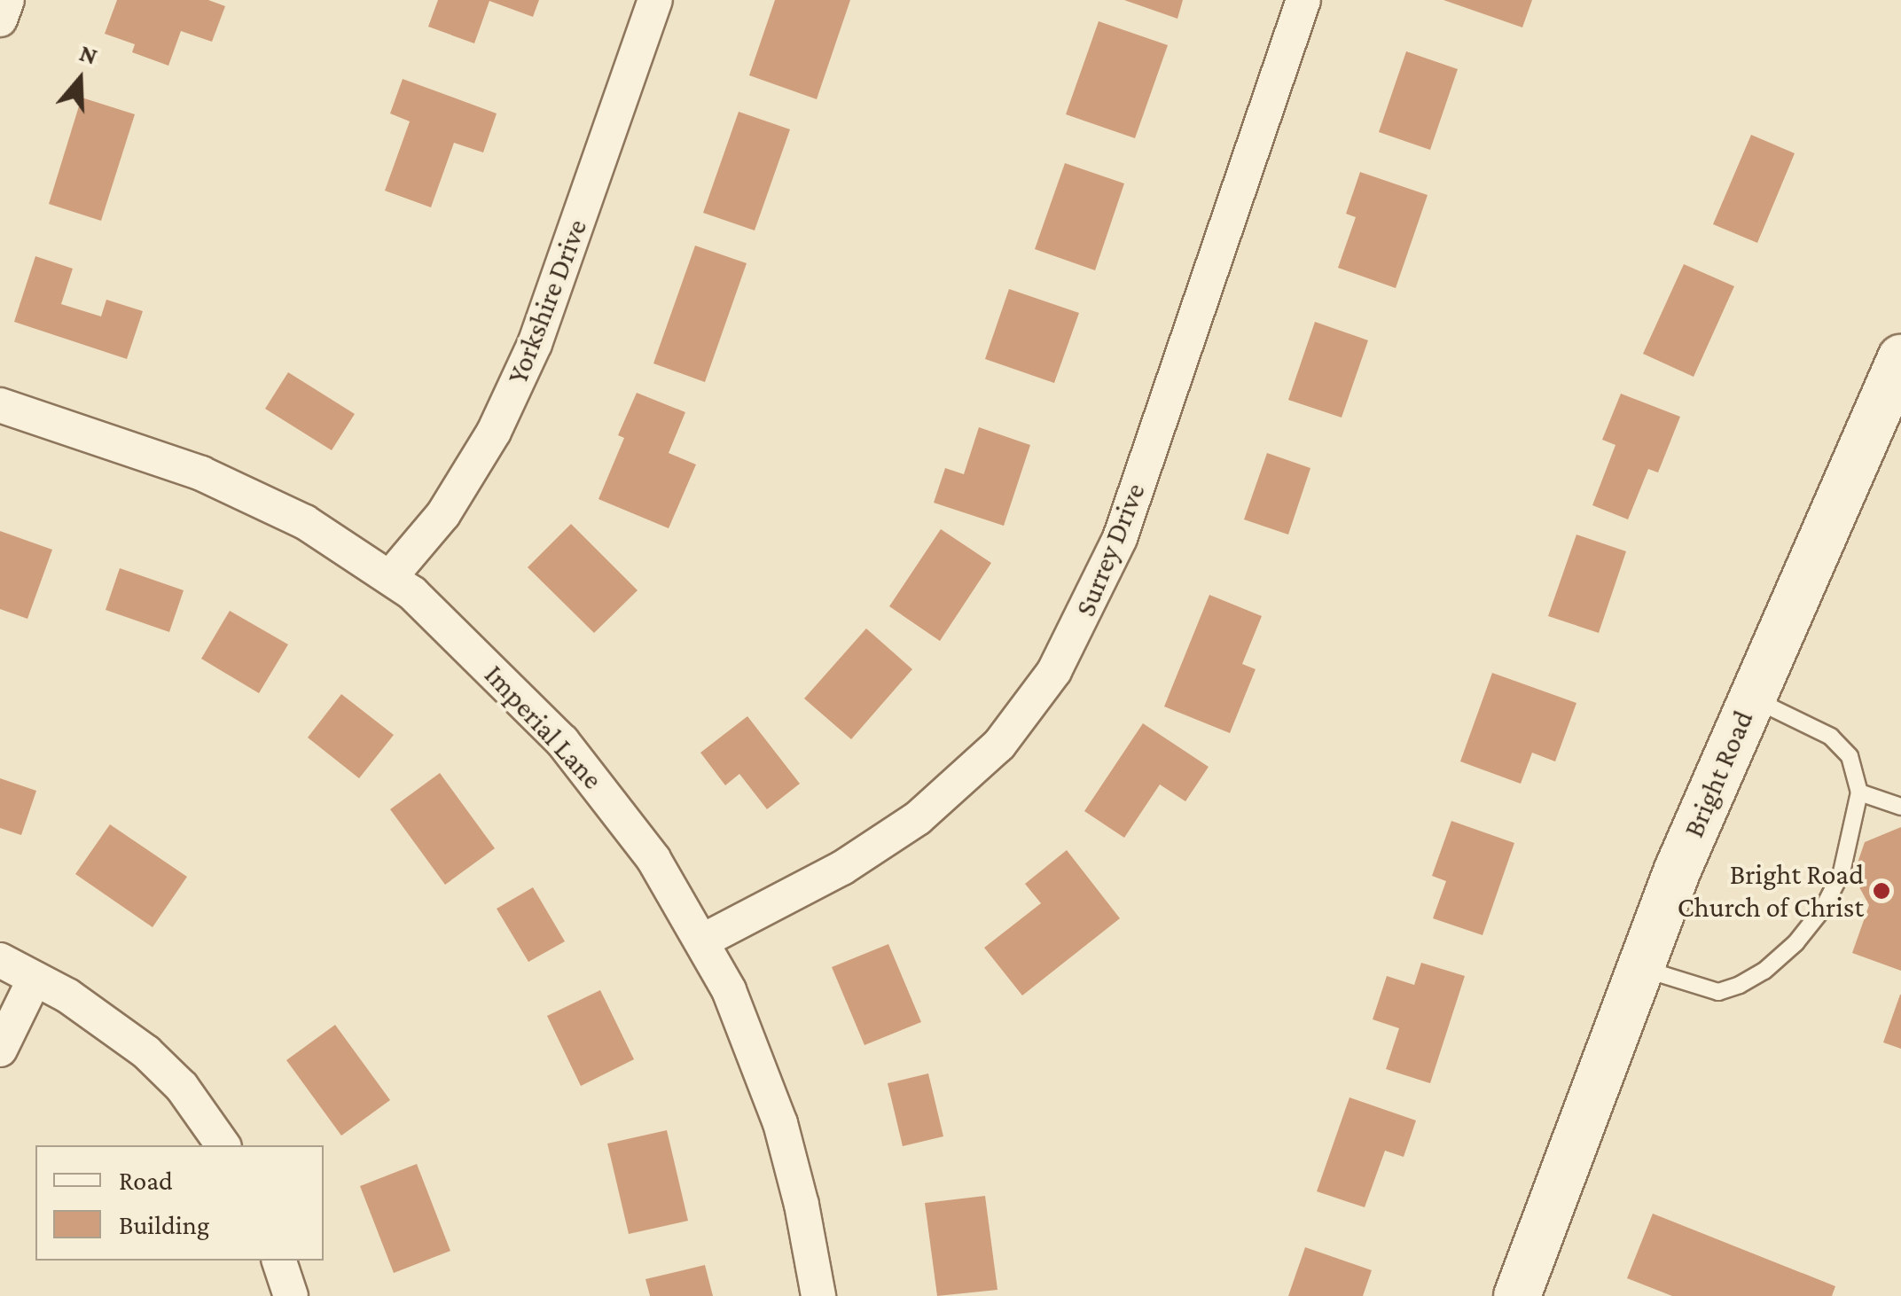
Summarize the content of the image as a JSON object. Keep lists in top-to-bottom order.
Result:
{
  "streets": {
    "main road": ["Bright Road"],
    "street": ["Yorkshire Drive", "Surrey Drive", "Imperial Lane"]
  },
  "crossings": [
    ["Yorkshire Drive", "Imperial Lane"],
    ["Surrey Drive", "Imperial Lane"]
  ],
  "places": ["Bright Road Church of Christ"],
  "legend": ["Road", "Building"],
  "north": "top"
}
